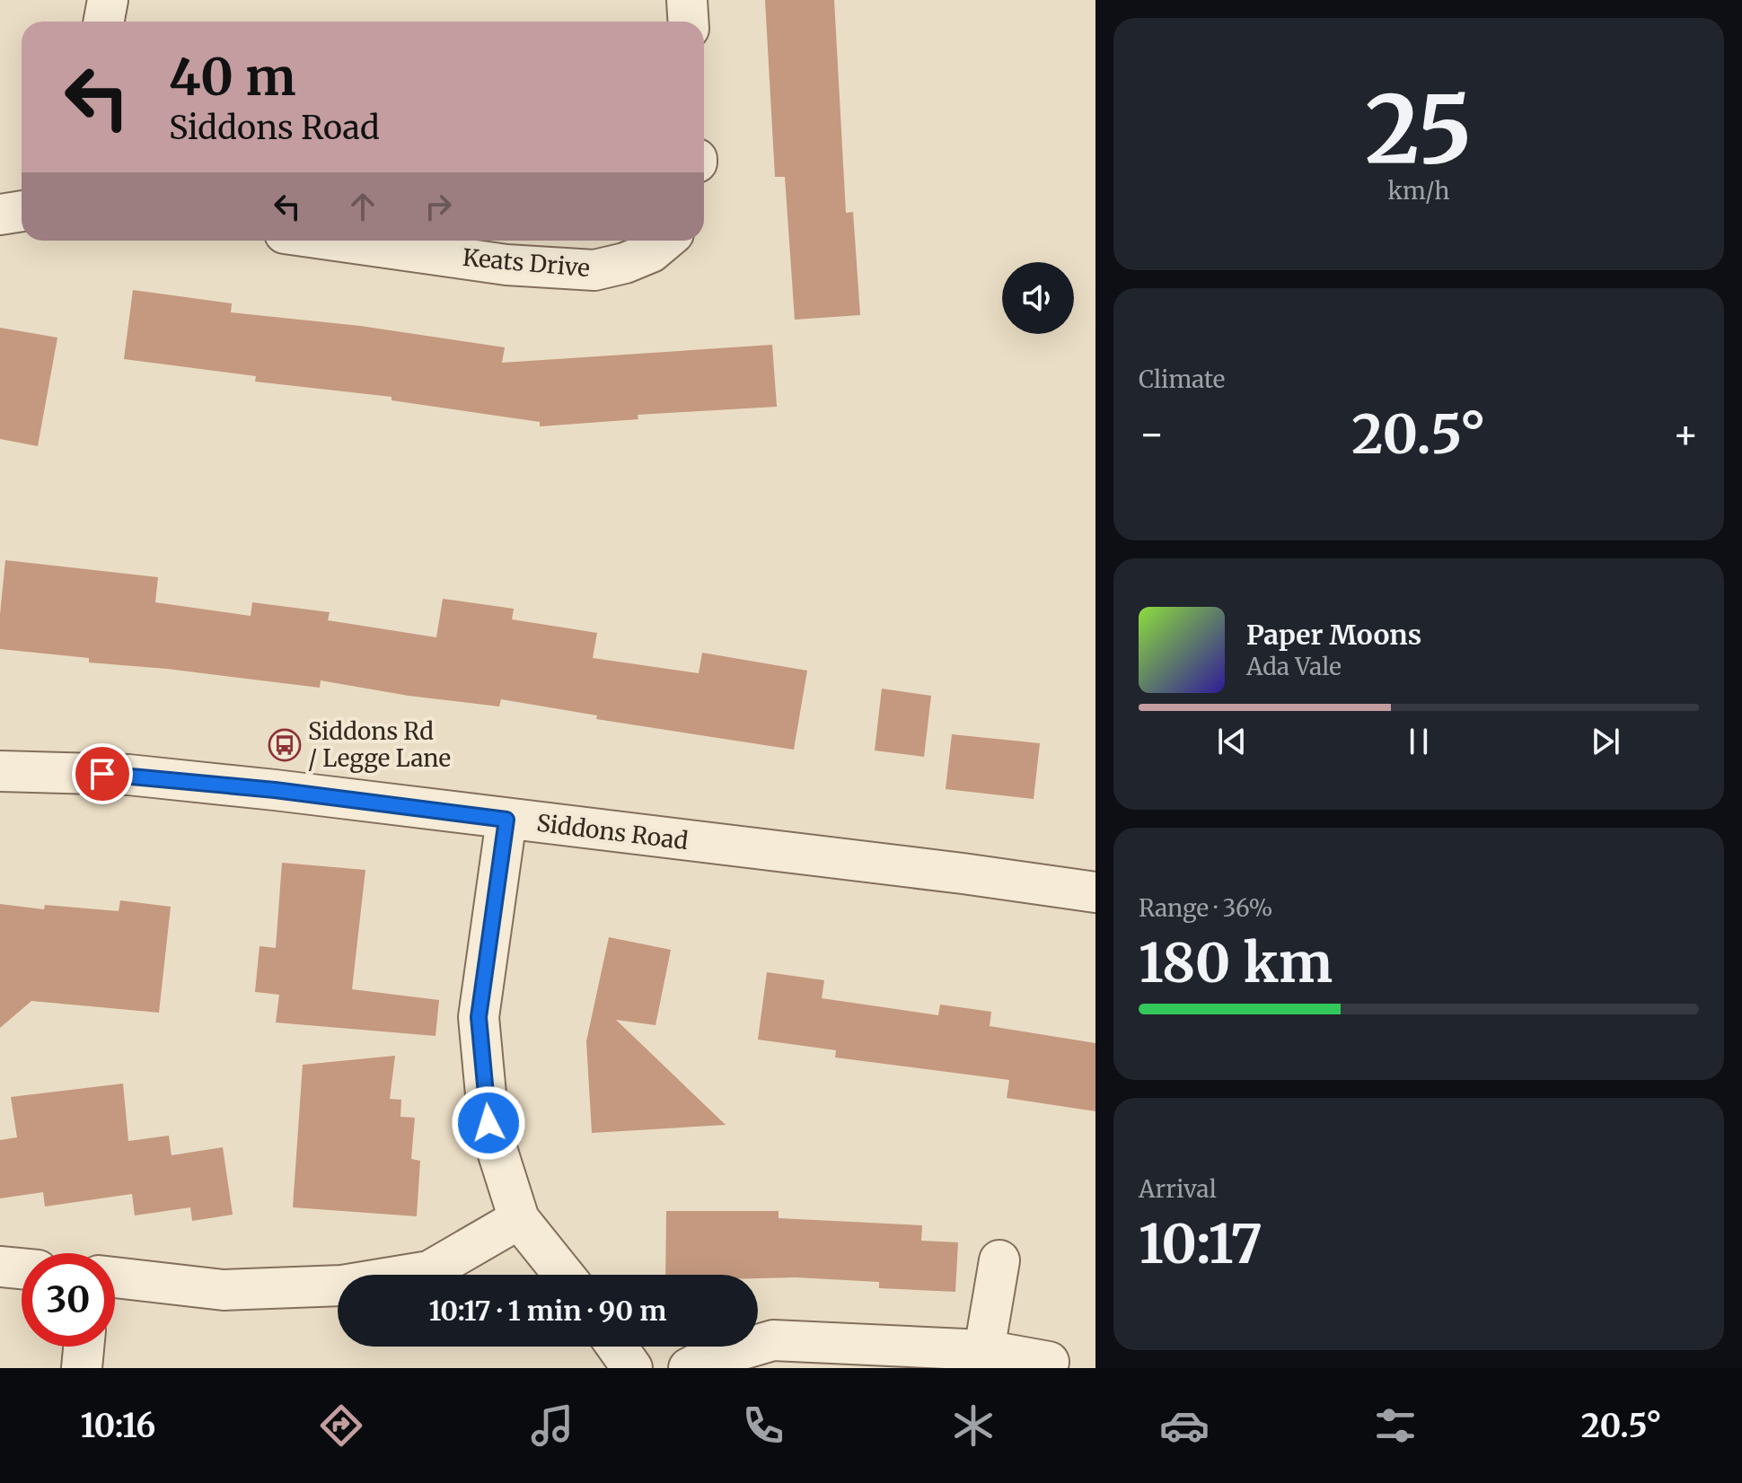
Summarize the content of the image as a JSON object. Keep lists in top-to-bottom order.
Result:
{
  "streets": {
    "street": ["Keats Drive", "Siddons Road"]
  },
  "places": {
    "bus stop": ["Siddons Rd / Legge Lane"]
  },
  "page": {
    "tile": [
      ["25", "km/h"],
      "Climate",
      ["Range · 36%", "180 km"],
      ["Arrival", "10:17"]
    ],
    "turn": ["40 m", "Siddons Road"],
    "heat": ["−", "20.5°", "+"],
    "song": ["Paper Moons", "Ada Vale"],
    "limit": "30",
    "trip": "10:17 · 1 min · 90 m",
    "tabs": ["10:16", "20.5°"]
  }
}
